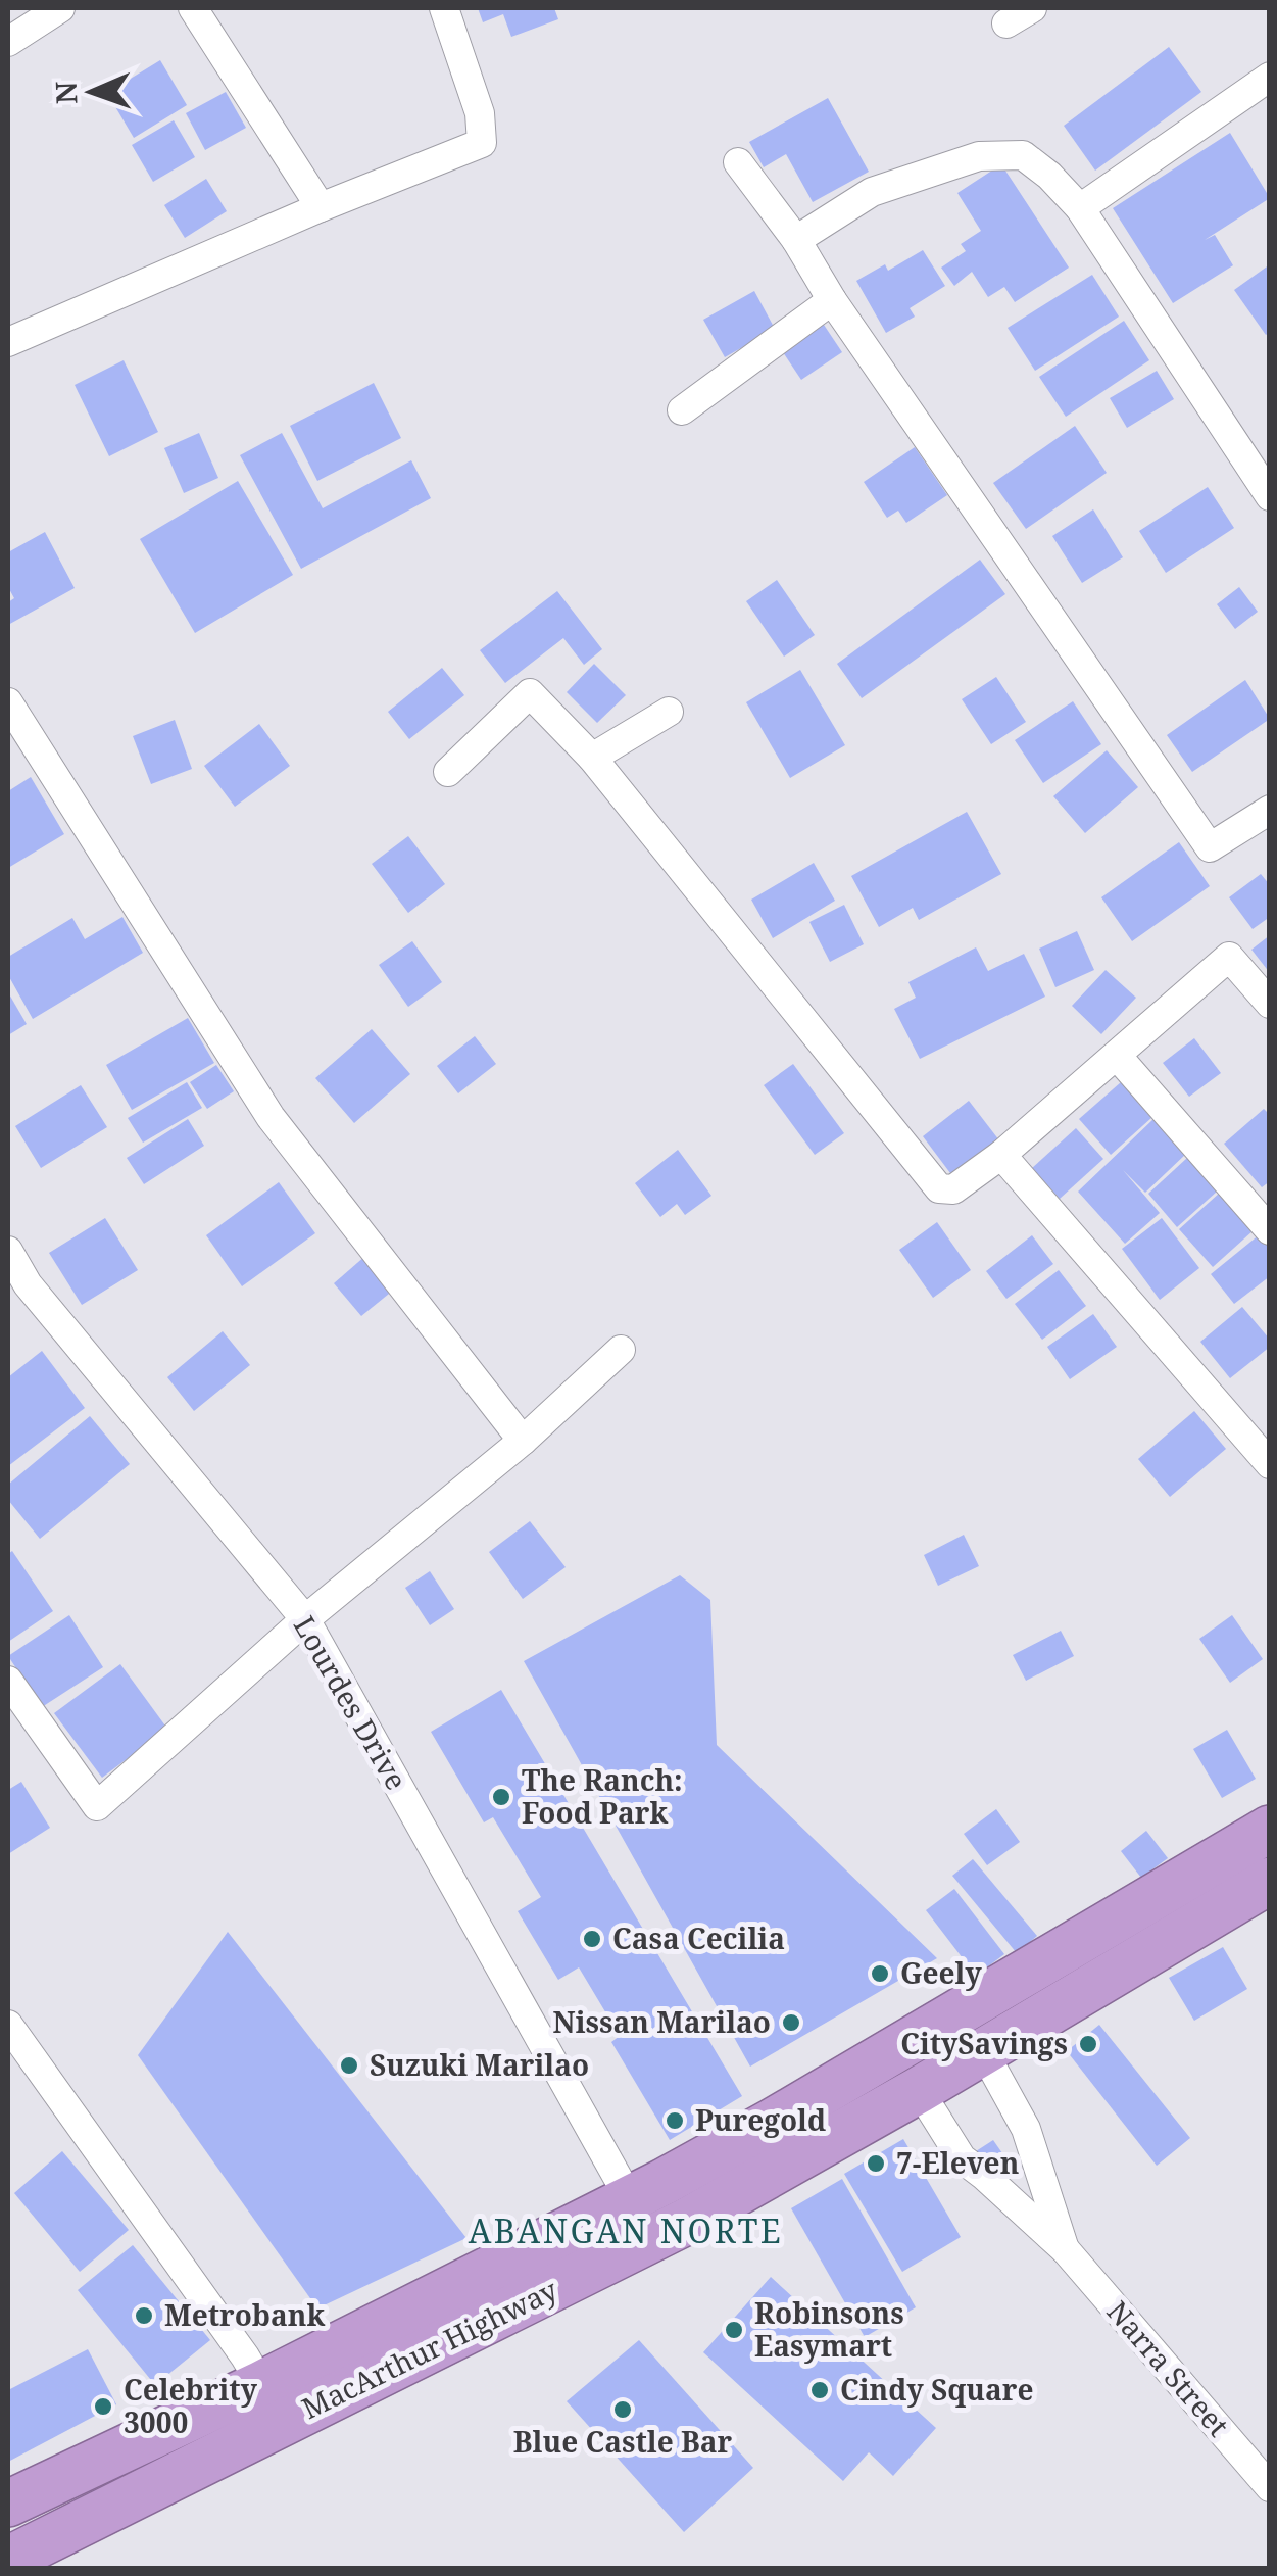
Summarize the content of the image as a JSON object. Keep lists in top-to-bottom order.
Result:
{
  "streets": {
    "highway": ["MacArthur Highway"],
    "street": ["Lourdes Drive", "Narra Street"]
  },
  "crossings": [
    ["Lourdes Drive", "MacArthur Highway"],
    ["MacArthur Highway", "Narra Street"]
  ],
  "districts": ["ABANGAN NORTE"],
  "places": [
    "The Ranch: Food Park",
    "Casa Cecilia",
    "Geely",
    "Nissan Marilao",
    "CitySavings",
    "Suzuki Marilao",
    "Puregold",
    "7-Eleven",
    "Metrobank",
    "Robinsons Easymart",
    "Cindy Square",
    "Celebrity 3000",
    "Blue Castle Bar"
  ],
  "north": "left"
}
